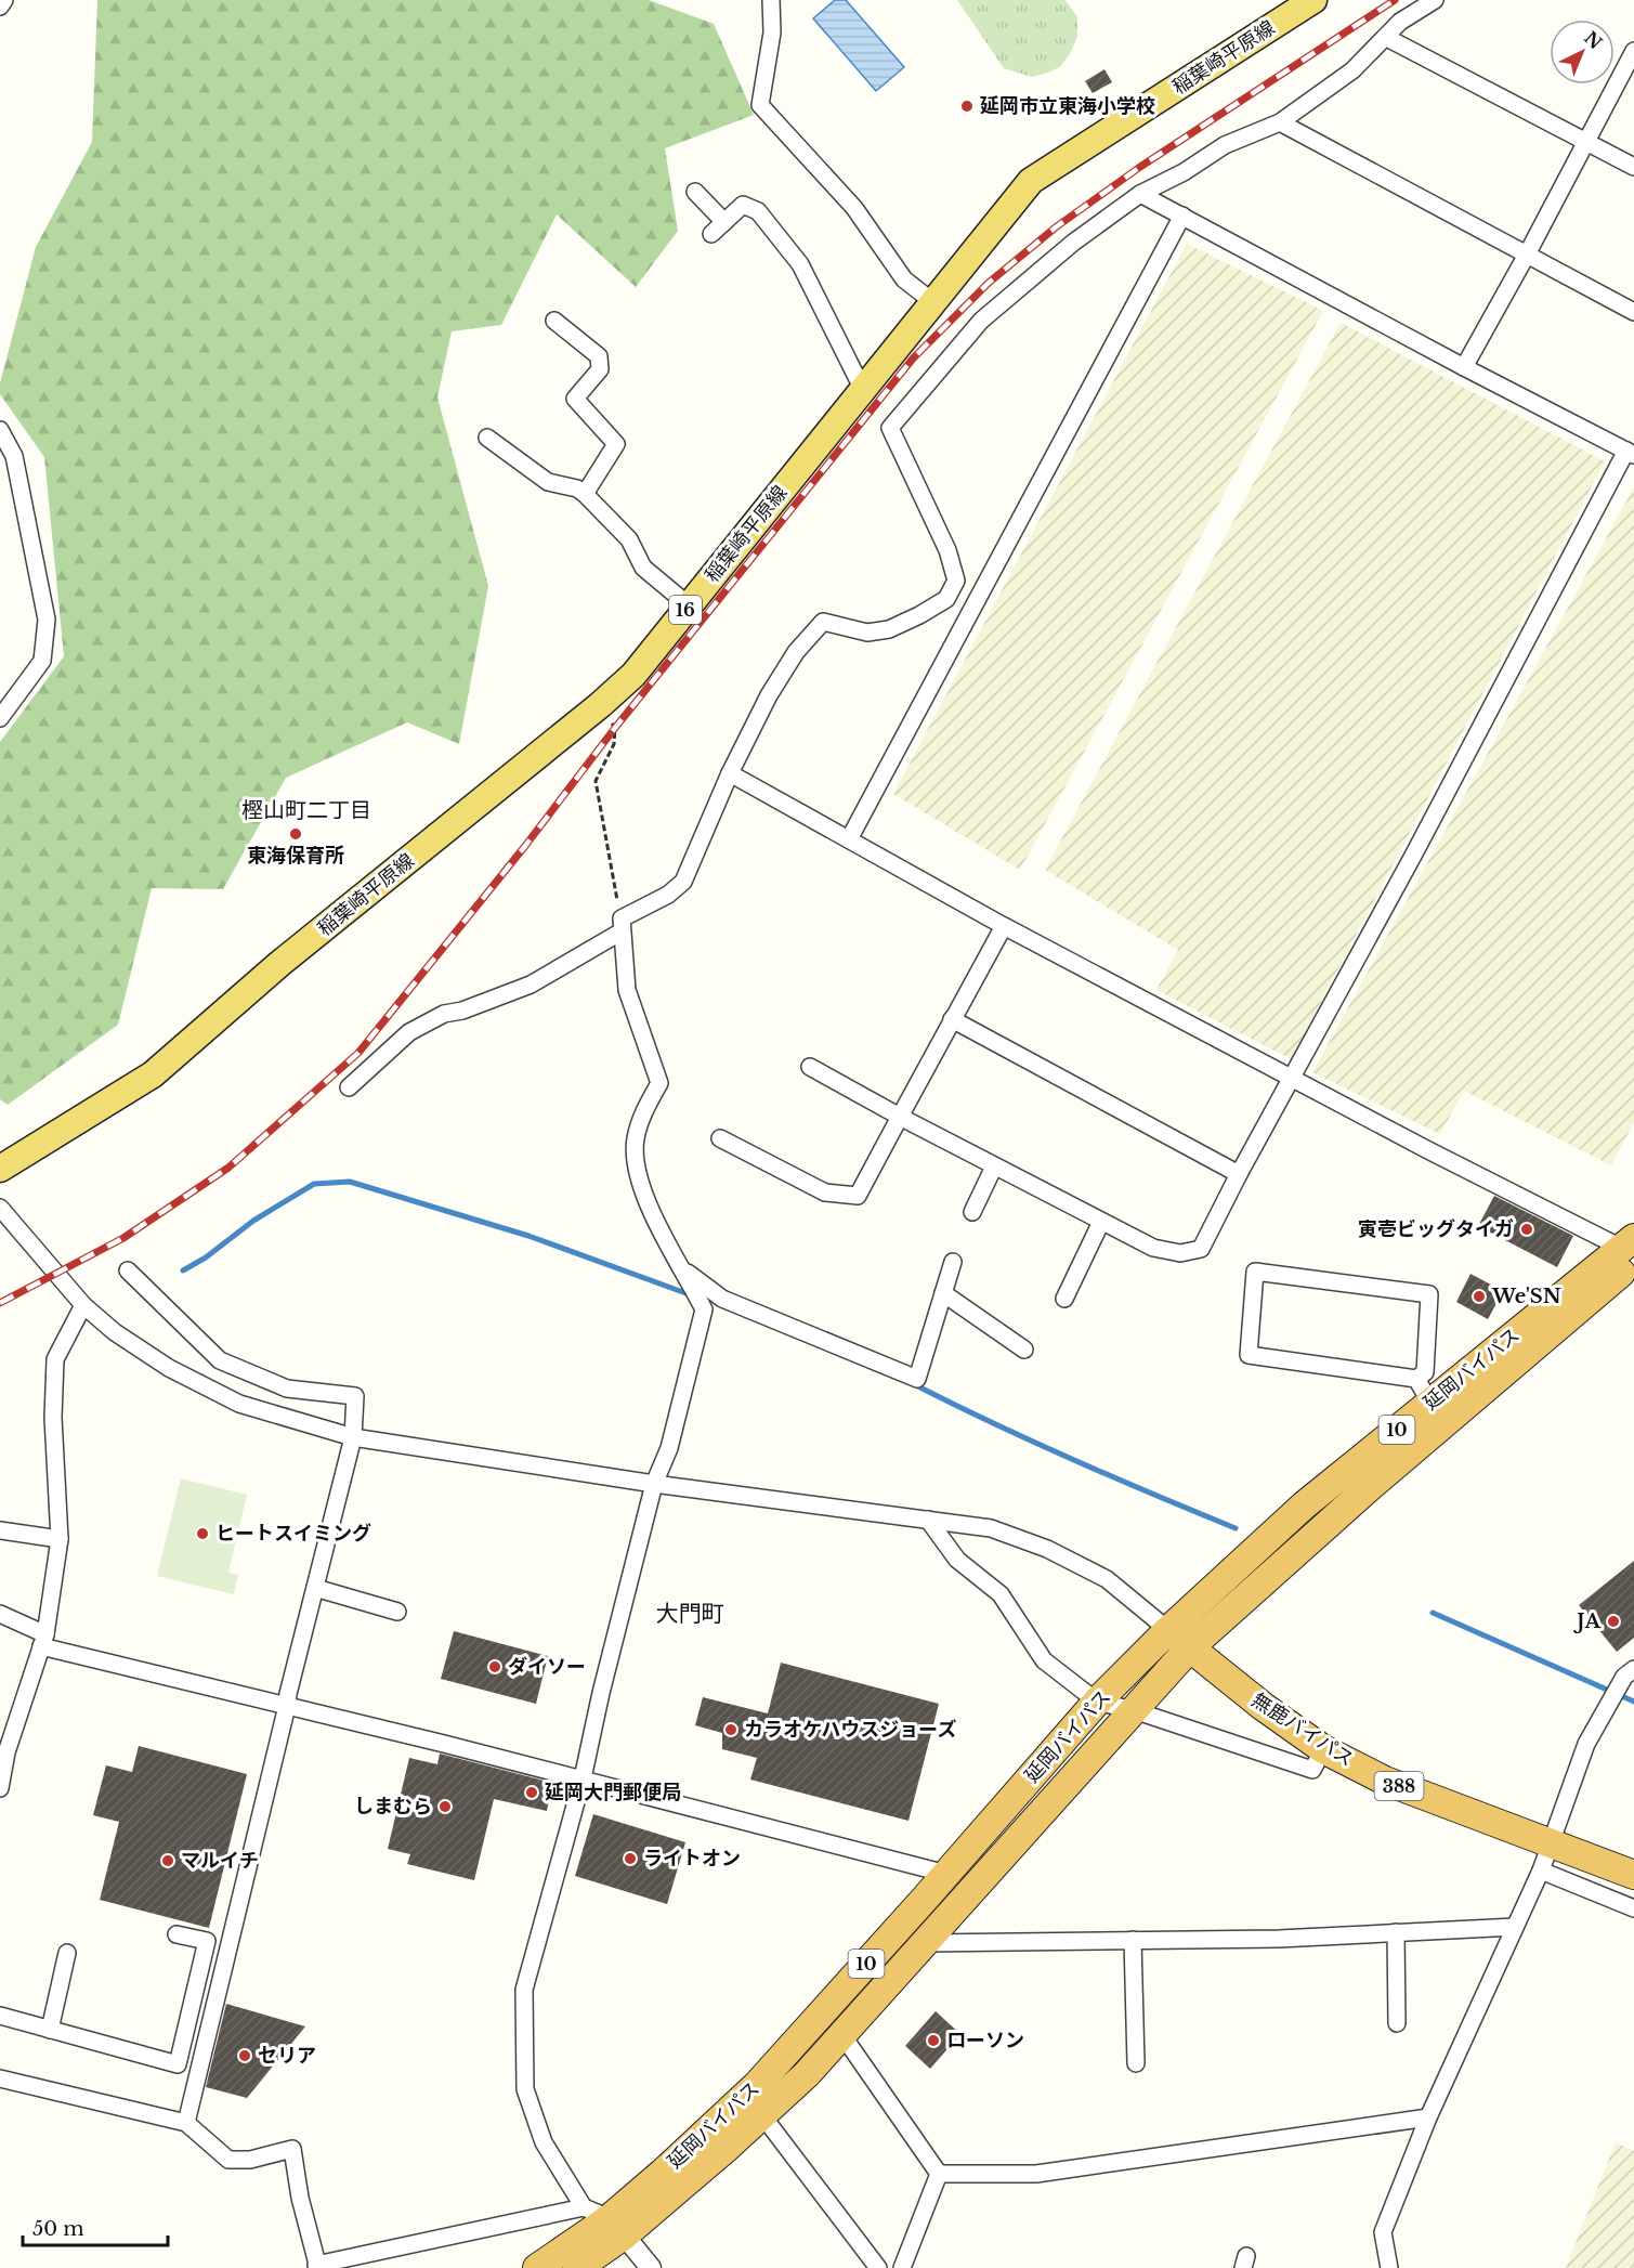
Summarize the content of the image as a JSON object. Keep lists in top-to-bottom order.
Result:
{
  "streets": {
    "highway": [
      "延岡バイパス",
      "10",
      "無鹿バイパス",
      "388"
    ],
    "main road": ["稲葉崎平原線", "16"]
  },
  "crossings": [
    ["延岡バイパス", "無鹿バイパス"]
  ],
  "districts": ["樫山町二丁目", "大門町"],
  "places": [
    "延岡市立東海小学校",
    "東海保育所",
    "寅壱ビッグタイガ",
    "We'SN",
    "ヒートスイミング",
    "JA",
    "ダイソー",
    "カラオケハウスジョーズ",
    "延岡大門郵便局",
    "しまむら",
    "ライトオン",
    "マルイチ",
    "ローソン",
    "セリア"
  ],
  "scale_bar": "50 m",
  "north": "top right"
}
